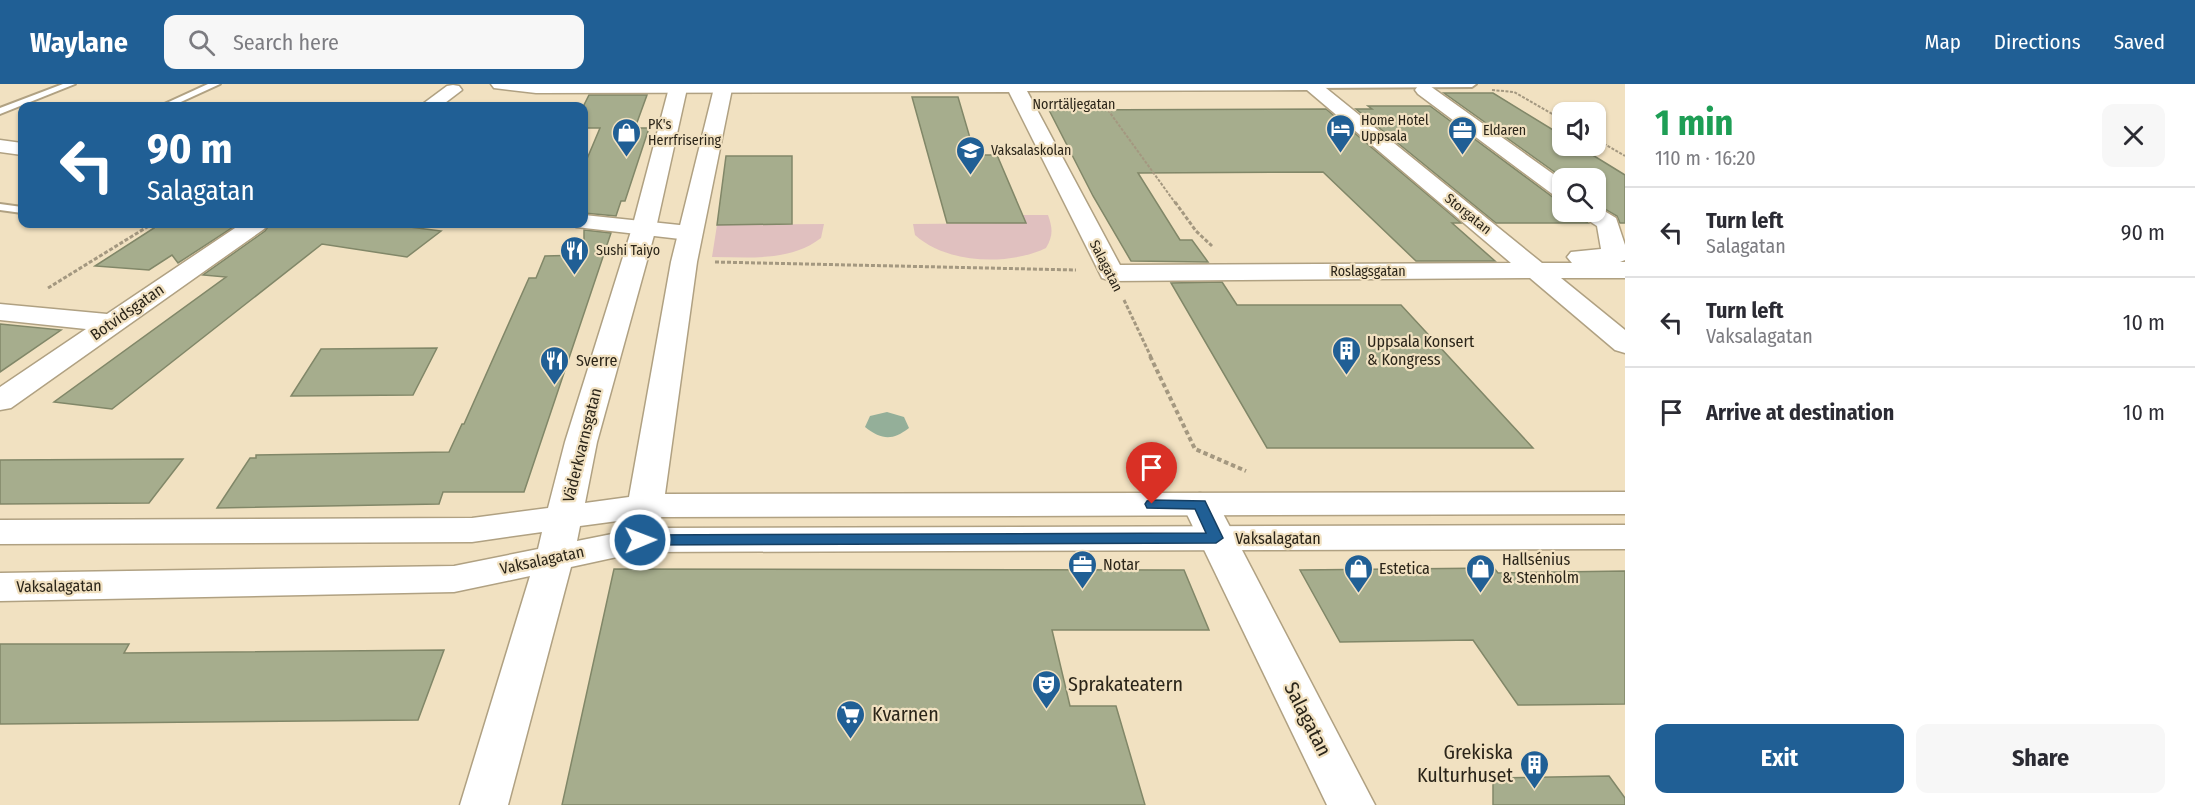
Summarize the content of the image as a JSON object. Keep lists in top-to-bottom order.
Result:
{
  "streets": {
    "street": [
      "Norrtäljegatan",
      "Storgatan",
      "Salagatan",
      "Roslagsgatan",
      "Botvidsgatan",
      "Väderkvarnsgatan",
      "Vaksalagatan"
    ]
  },
  "crossings": [
    ["Norrtäljegatan", "Storgatan"],
    ["Norrtäljegatan", "Salagatan"],
    ["Norrtäljegatan", "Väderkvarnsgatan"],
    ["Storgatan", "Roslagsgatan"],
    ["Salagatan", "Roslagsgatan"],
    ["Salagatan", "Vaksalagatan"],
    ["Väderkvarnsgatan", "Vaksalagatan"]
  ],
  "places": {
    "hotel": ["Home Hotel Uppsala"],
    "office": ["Eldaren", "Notar"],
    "shop": ["PK's Herrfrisering", "Estetica", "Hallsénius & Stenholm"],
    "school or university": ["Vaksalaskolan"],
    "restaurant": ["Sushi Taiyo", "Sverre"],
    "building": ["Uppsala Konsert & Kongress", "Grekiska Kulturhuset"],
    "theatre": ["Sprakateatern"],
    "supermarket": ["Kvarnen"]
  },
  "page": {
    "header": "Waylane",
    "search": "Search here",
    "nav": ["Map", "Directions", "Saved"],
    "heading": ["1 min", "110 m · 16:20"],
    "turn": ["90 m", "Salagatan"],
    "list": [
      {
        "name": "Turn left",
        "note": "Salagatan",
        "value": "90 m"
      },
      {
        "name": "Turn left",
        "note": "Vaksalagatan",
        "value": "10 m"
      },
      {
        "name": "Arrive at destination",
        "value": "10 m"
      }
    ],
    "buttons": ["Exit", "Share"]
  }
}
